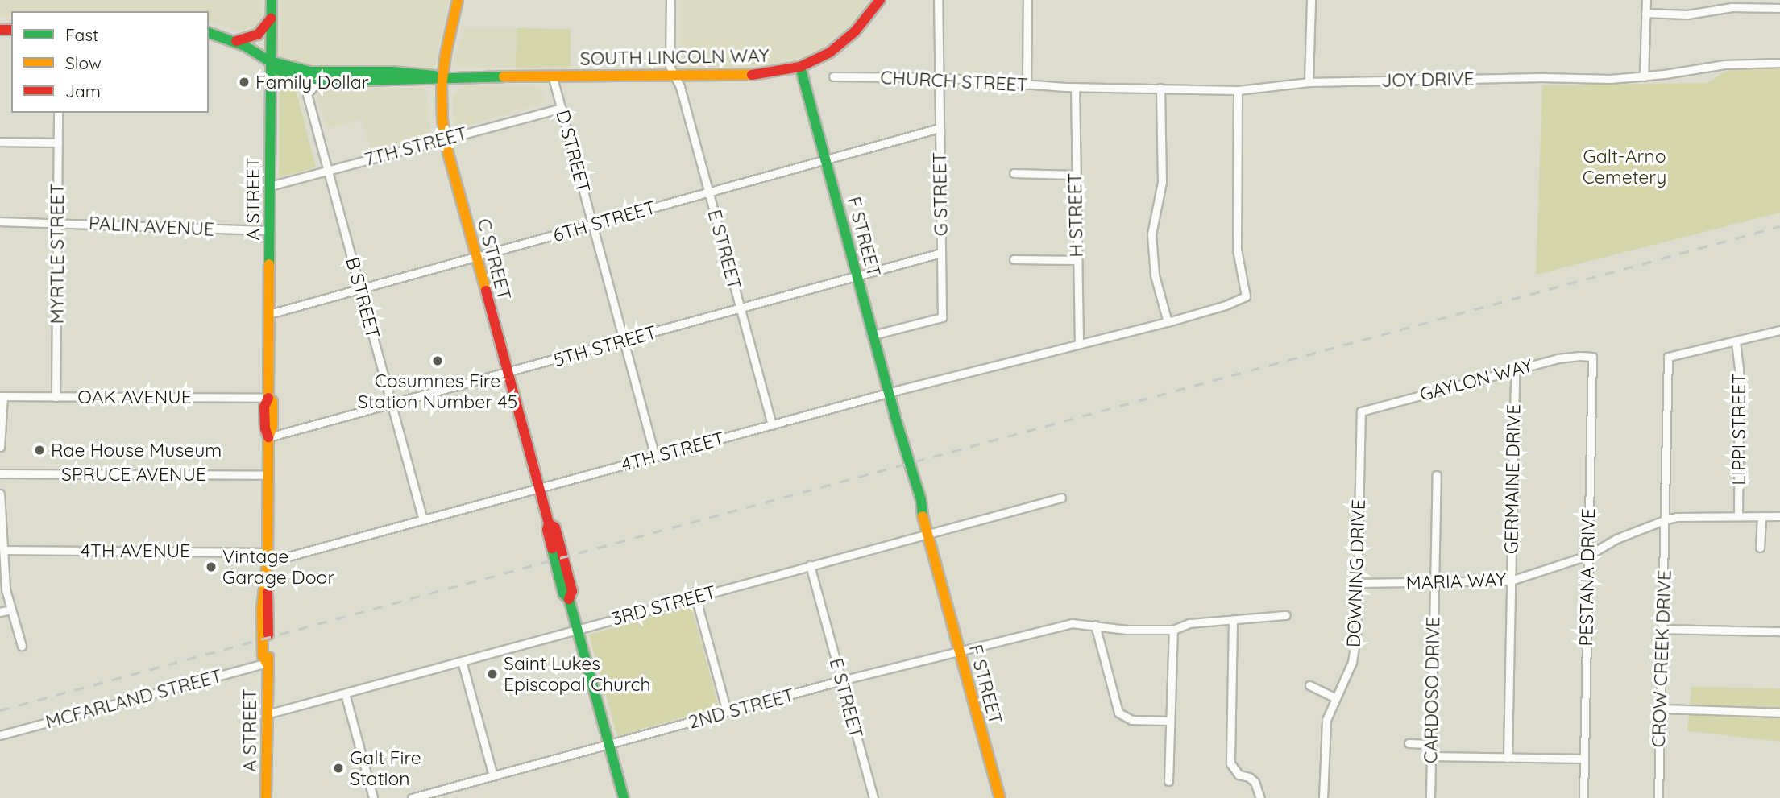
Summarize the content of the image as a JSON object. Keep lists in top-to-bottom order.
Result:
{
  "streets": {
    "main road": [
      "SOUTH LINCOLN WAY",
      "A STREET",
      "F STREET",
      "C STREET"
    ],
    "street": [
      "JOY DRIVE",
      "CHURCH STREET",
      "7TH STREET",
      "D STREET",
      "G STREET",
      "H STREET",
      "6TH STREET",
      "PALIN AVENUE",
      "E STREET",
      "MYRTLE STREET",
      "B STREET",
      "5TH STREET",
      "GAYLON WAY",
      "OAK AVENUE",
      "LIPPI STREET",
      "4TH STREET",
      "SPRUCE AVENUE",
      "GERMAINE DRIVE",
      "4TH AVENUE",
      "DOWNING DRIVE",
      "PESTANA DRIVE",
      "MARIA WAY",
      "3RD STREET",
      "CROW CREEK DRIVE",
      "CARDOSO DRIVE",
      "MCFARLAND STREET",
      "2ND STREET"
    ]
  },
  "crossings": [
    ["SOUTH LINCOLN WAY", "D STREET"],
    ["SOUTH LINCOLN WAY", "A STREET"],
    ["SOUTH LINCOLN WAY", "F STREET"],
    ["SOUTH LINCOLN WAY", "E STREET"],
    ["SOUTH LINCOLN WAY", "C STREET"],
    ["SOUTH LINCOLN WAY", "B STREET"],
    ["JOY DRIVE", "CHURCH STREET"],
    ["JOY DRIVE", "H STREET"],
    ["JOY DRIVE", "4TH STREET"],
    ["CHURCH STREET", "G STREET"],
    ["CHURCH STREET", "H STREET"],
    ["7TH STREET", "D STREET"],
    ["7TH STREET", "A STREET"],
    ["7TH STREET", "C STREET"],
    ["7TH STREET", "B STREET"],
    ["D STREET", "6TH STREET"],
    ["D STREET", "5TH STREET"],
    ["D STREET", "4TH STREET"],
    ["G STREET", "6TH STREET"],
    ["G STREET", "F STREET"],
    ["G STREET", "5TH STREET"],
    ["A STREET", "6TH STREET"],
    ["A STREET", "PALIN AVENUE"],
    ["A STREET", "5TH STREET"],
    ["A STREET", "OAK AVENUE"],
    ["A STREET", "4TH STREET"],
    ["A STREET", "SPRUCE AVENUE"],
    ["A STREET", "4TH AVENUE"],
    ["A STREET", "3RD STREET"],
    ["A STREET", "MCFARLAND STREET"],
    ["H STREET", "4TH STREET"],
    ["6TH STREET", "F STREET"],
    ["6TH STREET", "E STREET"],
    ["6TH STREET", "C STREET"],
    ["6TH STREET", "B STREET"],
    ["PALIN AVENUE", "MYRTLE STREET"],
    ["F STREET", "5TH STREET"],
    ["F STREET", "4TH STREET"],
    ["F STREET", "3RD STREET"],
    ["F STREET", "2ND STREET"],
    ["E STREET", "5TH STREET"],
    ["E STREET", "4TH STREET"],
    ["E STREET", "3RD STREET"],
    ["E STREET", "2ND STREET"],
    ["MYRTLE STREET", "OAK AVENUE"],
    ["C STREET", "5TH STREET"],
    ["C STREET", "4TH STREET"],
    ["C STREET", "3RD STREET"],
    ["C STREET", "2ND STREET"],
    ["B STREET", "5TH STREET"],
    ["B STREET", "4TH STREET"],
    ["GAYLON WAY", "GERMAINE DRIVE"],
    ["GAYLON WAY", "DOWNING DRIVE"],
    ["GAYLON WAY", "PESTANA DRIVE"],
    ["LIPPI STREET", "MARIA WAY"],
    ["LIPPI STREET", "CROW CREEK DRIVE"],
    ["4TH STREET", "4TH AVENUE"],
    ["GERMAINE DRIVE", "MARIA WAY"],
    ["DOWNING DRIVE", "MARIA WAY"],
    ["PESTANA DRIVE", "MARIA WAY"],
    ["MARIA WAY", "CROW CREEK DRIVE"],
    ["MARIA WAY", "CARDOSO DRIVE"]
  ],
  "parks": ["Galt-Arno Cemetery"],
  "places": [
    "Family Dollar",
    "Cosumnes Fire Station Number 45",
    "Rae House Museum",
    "Vintage Garage Door",
    "Saint Lukes Episcopal Church",
    "Galt Fire Station"
  ],
  "legend": ["Fast", "Slow", "Jam"]
}
